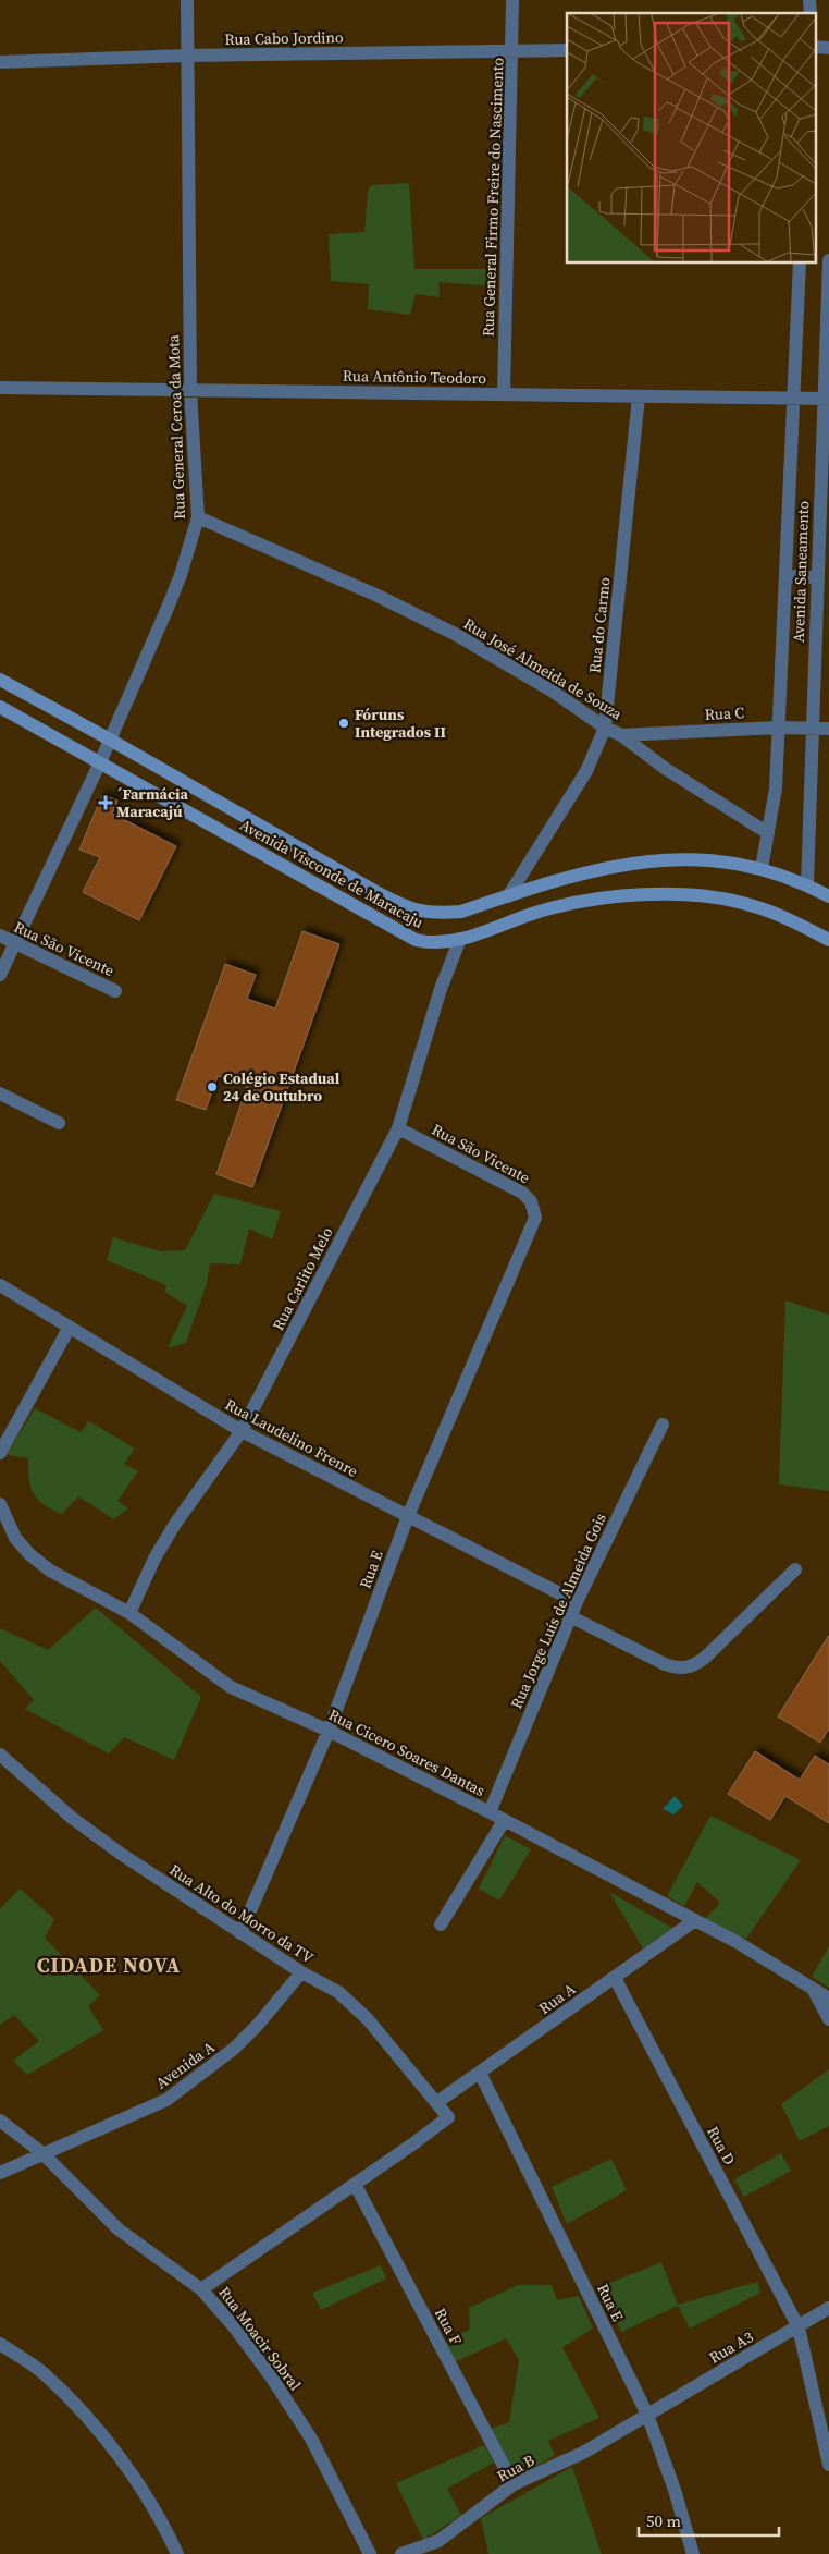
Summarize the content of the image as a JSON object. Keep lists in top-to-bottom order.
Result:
{
  "streets": {
    "main road": ["Avenida Visconde de Maracaju"],
    "street": [
      "Rua Cabo Jordino",
      "Rua General Firmo Freire do Nascimento",
      "Rua Antônio Teodoro",
      "Rua General Ceroa da Mota",
      "Avenida Saneamento",
      "Rua do Carmo",
      "Rua José Almeida de Souza",
      "Rua C",
      "Rua São Vicente",
      "Rua Carlito Melo",
      "Rua Laudelino Frenre",
      "Rua E",
      "Rua Jorge Luís de Almeida Gois",
      "Rua Cicero Soares Dantas",
      "Rua Alto do Morro da TV",
      "Rua A",
      "Avenida A",
      "Rua D",
      "Rua F",
      "Rua Moacir Sobral",
      "Rua A3",
      "Rua B"
    ]
  },
  "crossings": [
    ["Rua Cabo Jordino", "Rua General Firmo Freire do Nascimento"],
    ["Rua Cabo Jordino", "Rua General Ceroa da Mota"],
    ["Rua General Firmo Freire do Nascimento", "Rua Antônio Teodoro"],
    ["Rua Antônio Teodoro", "Rua General Ceroa da Mota"],
    ["Rua Antônio Teodoro", "Avenida Saneamento"],
    ["Rua Antônio Teodoro", "Rua do Carmo"],
    ["Rua General Ceroa da Mota", "Rua José Almeida de Souza"],
    ["Rua General Ceroa da Mota", "Avenida Visconde de Maracaju"],
    ["Rua General Ceroa da Mota", "Rua São Vicente"],
    ["Avenida Saneamento", "Rua José Almeida de Souza"],
    ["Avenida Saneamento", "Rua C"],
    ["Avenida Saneamento", "Avenida Visconde de Maracaju"],
    ["Rua do Carmo", "Rua José Almeida de Souza"],
    ["Rua do Carmo", "Avenida Visconde de Maracaju"],
    ["Rua José Almeida de Souza", "Rua C"],
    ["Avenida Visconde de Maracaju", "Rua Carlito Melo"],
    ["Rua São Vicente", "Rua Carlito Melo"],
    ["Rua São Vicente", "Rua E"],
    ["Rua Carlito Melo", "Rua Laudelino Frenre"],
    ["Rua Carlito Melo", "Rua Cicero Soares Dantas"],
    ["Rua Laudelino Frenre", "Rua E"],
    ["Rua Laudelino Frenre", "Rua Jorge Luís de Almeida Gois"],
    ["Rua E", "Rua Cicero Soares Dantas"],
    ["Rua E", "Rua Alto do Morro da TV"],
    ["Rua E", "Rua A"],
    ["Rua E", "Rua A3"],
    ["Rua E", "Rua B"],
    ["Rua Jorge Luís de Almeida Gois", "Rua Cicero Soares Dantas"],
    ["Rua Cicero Soares Dantas", "Rua A"],
    ["Rua Alto do Morro da TV", "Rua A"],
    ["Rua Alto do Morro da TV", "Avenida A"],
    ["Rua Alto do Morro da TV", "Rua F"],
    ["Rua A", "Rua D"],
    ["Avenida A", "Rua Moacir Sobral"],
    ["Rua D", "Rua A3"],
    ["Rua F", "Rua B"],
    ["Rua A3", "Rua B"]
  ],
  "districts": ["CIDADE NOVA"],
  "places": {
    "other": ["Fóruns Integrados II", "Colégio Estadual 24 de Outubro"],
    "health": ["´Farmácia Maracajú"]
  },
  "scale_bar": "50 m"
}
